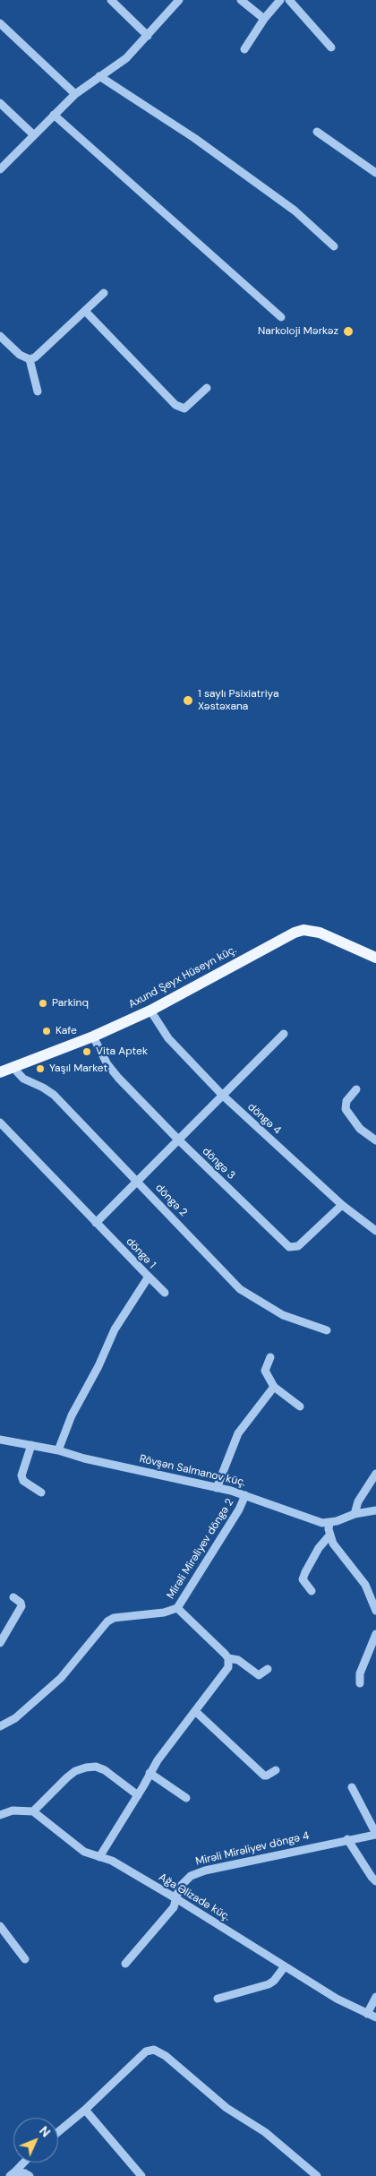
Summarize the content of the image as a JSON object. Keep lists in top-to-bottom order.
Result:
{
  "streets": {
    "main road": ["Axund Şeyx Hüseyn küç."],
    "street": [
      "döngə 4",
      "döngə 3",
      "döngə 2",
      "döngə 1",
      "Rövşən Salmanov küç.",
      "Mirəli Mirəliyev döngə 2",
      "Mirəli Mirəliyev döngə 4",
      "Ağa Əlizadə küç."
    ]
  },
  "crossings": [
    ["Axund Şeyx Hüseyn küç.", "döngə 4"],
    ["Axund Şeyx Hüseyn küç.", "döngə 3"],
    ["Axund Şeyx Hüseyn küç.", "döngə 2"],
    ["döngə 4", "döngə 3"],
    ["döngə 1", "Rövşən Salmanov küç."],
    ["Rövşən Salmanov küç.", "Mirəli Mirəliyev döngə 2"],
    ["Mirəli Mirəliyev döngə 4", "Ağa Əlizadə küç."]
  ],
  "places": [
    "Narkoloji Mərkəz",
    "1 saylı Psixiatriya Xəstəxana",
    "Parkinq",
    "Kafe",
    "Vita Aptek",
    "Yaşıl Market"
  ],
  "north": "top right"
}
